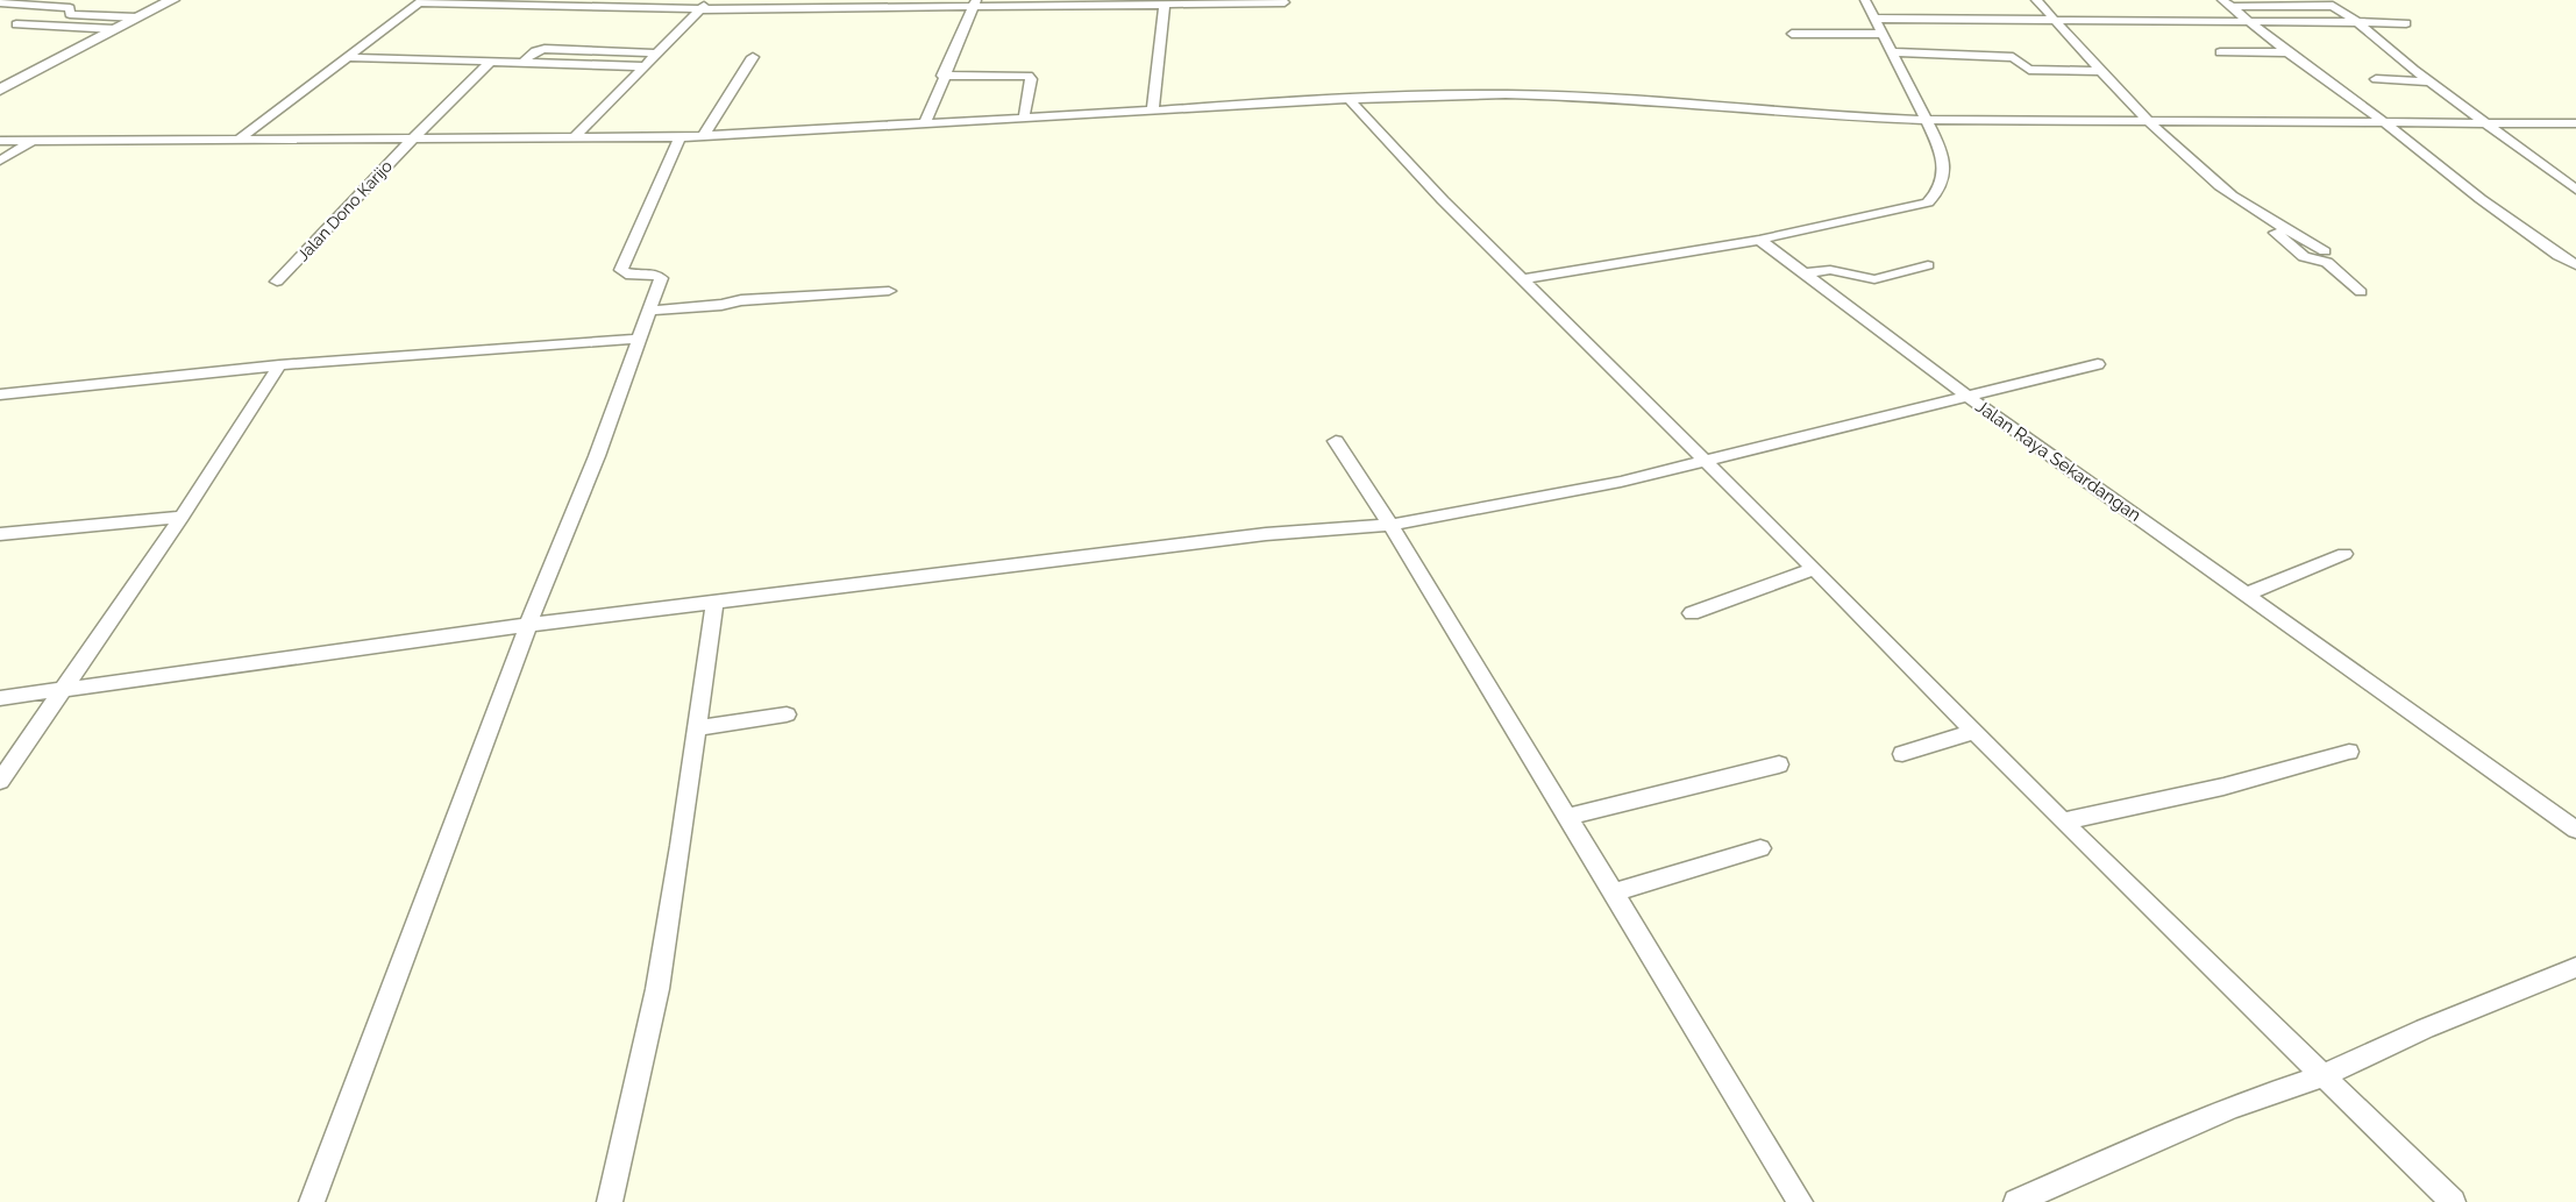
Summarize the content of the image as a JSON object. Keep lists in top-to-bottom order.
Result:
{
  "streets": {
    "street": ["Jalan Dono Karijo", "Jalan Raya Sekardangan"]
  }
}
